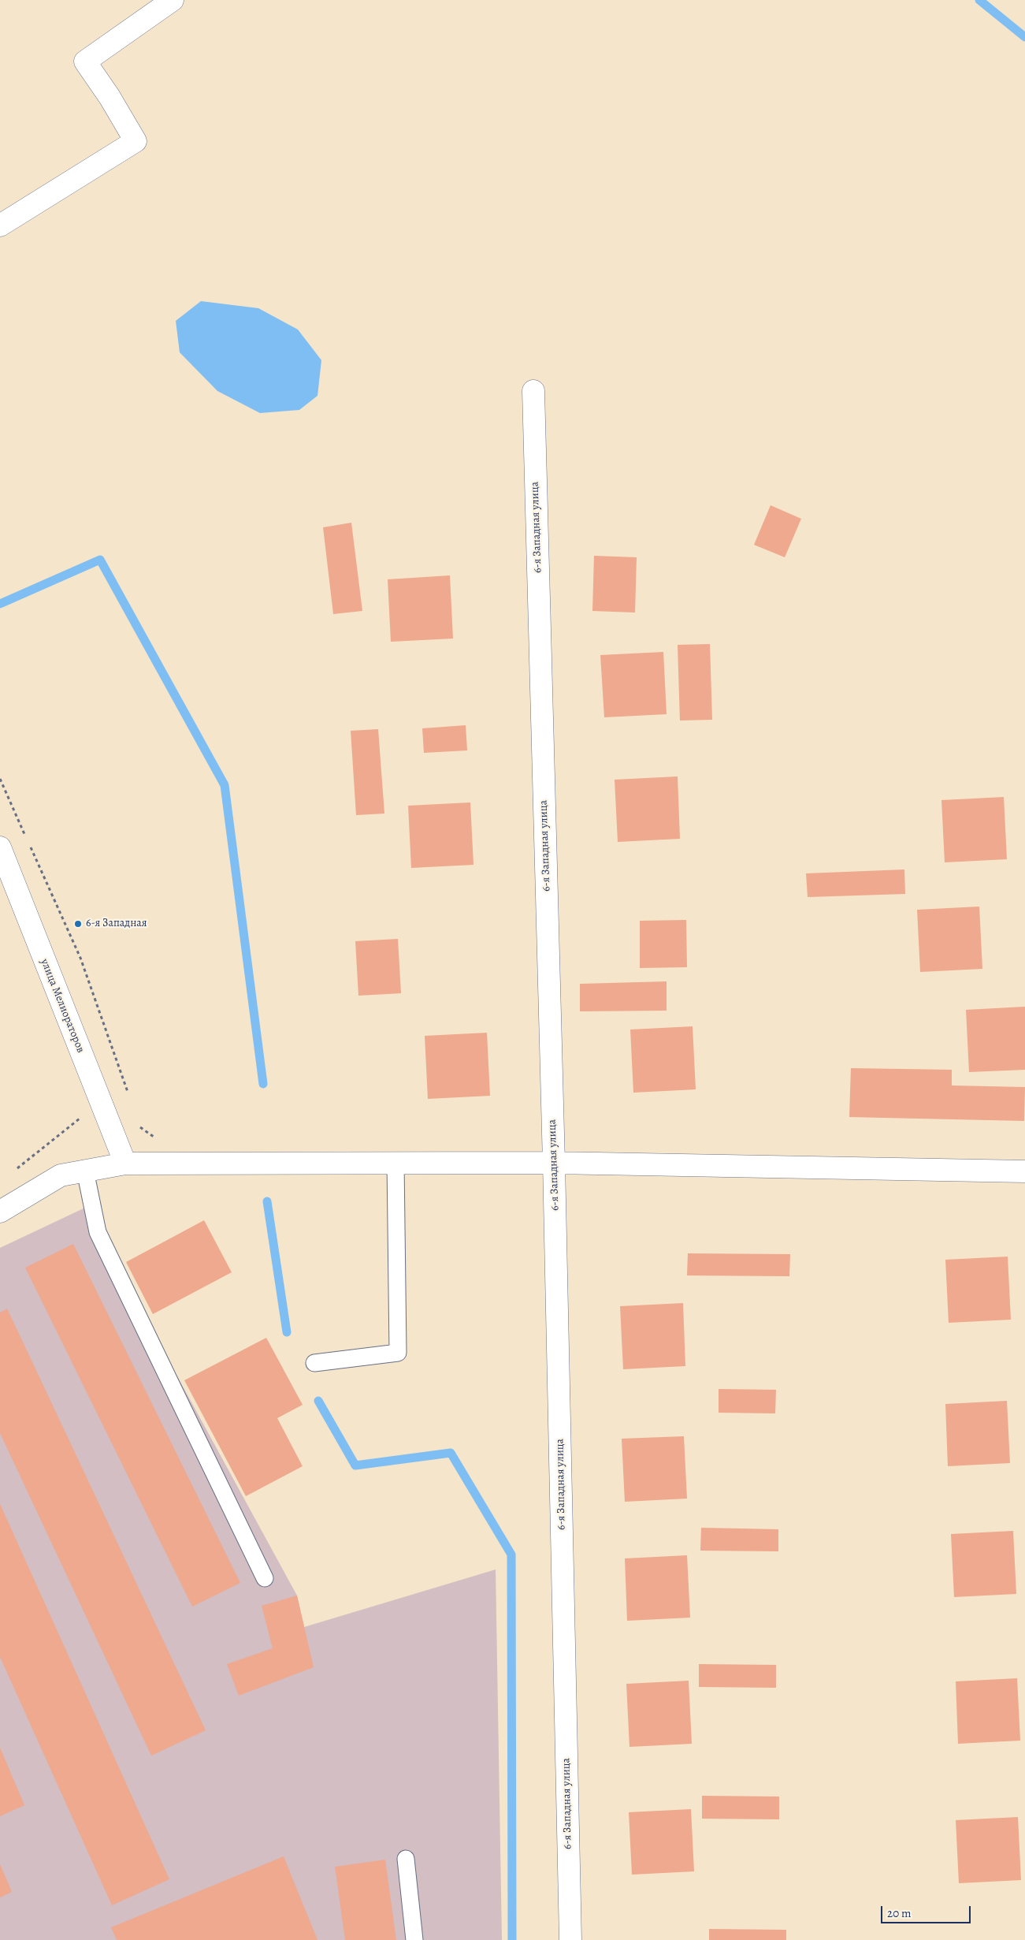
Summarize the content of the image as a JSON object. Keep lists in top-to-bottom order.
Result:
{
  "streets": {
    "street": ["6-я Западная улица", "улица Мелиораторов"]
  },
  "places": ["6-я Западная"],
  "scale_bar": "20 m"
}
